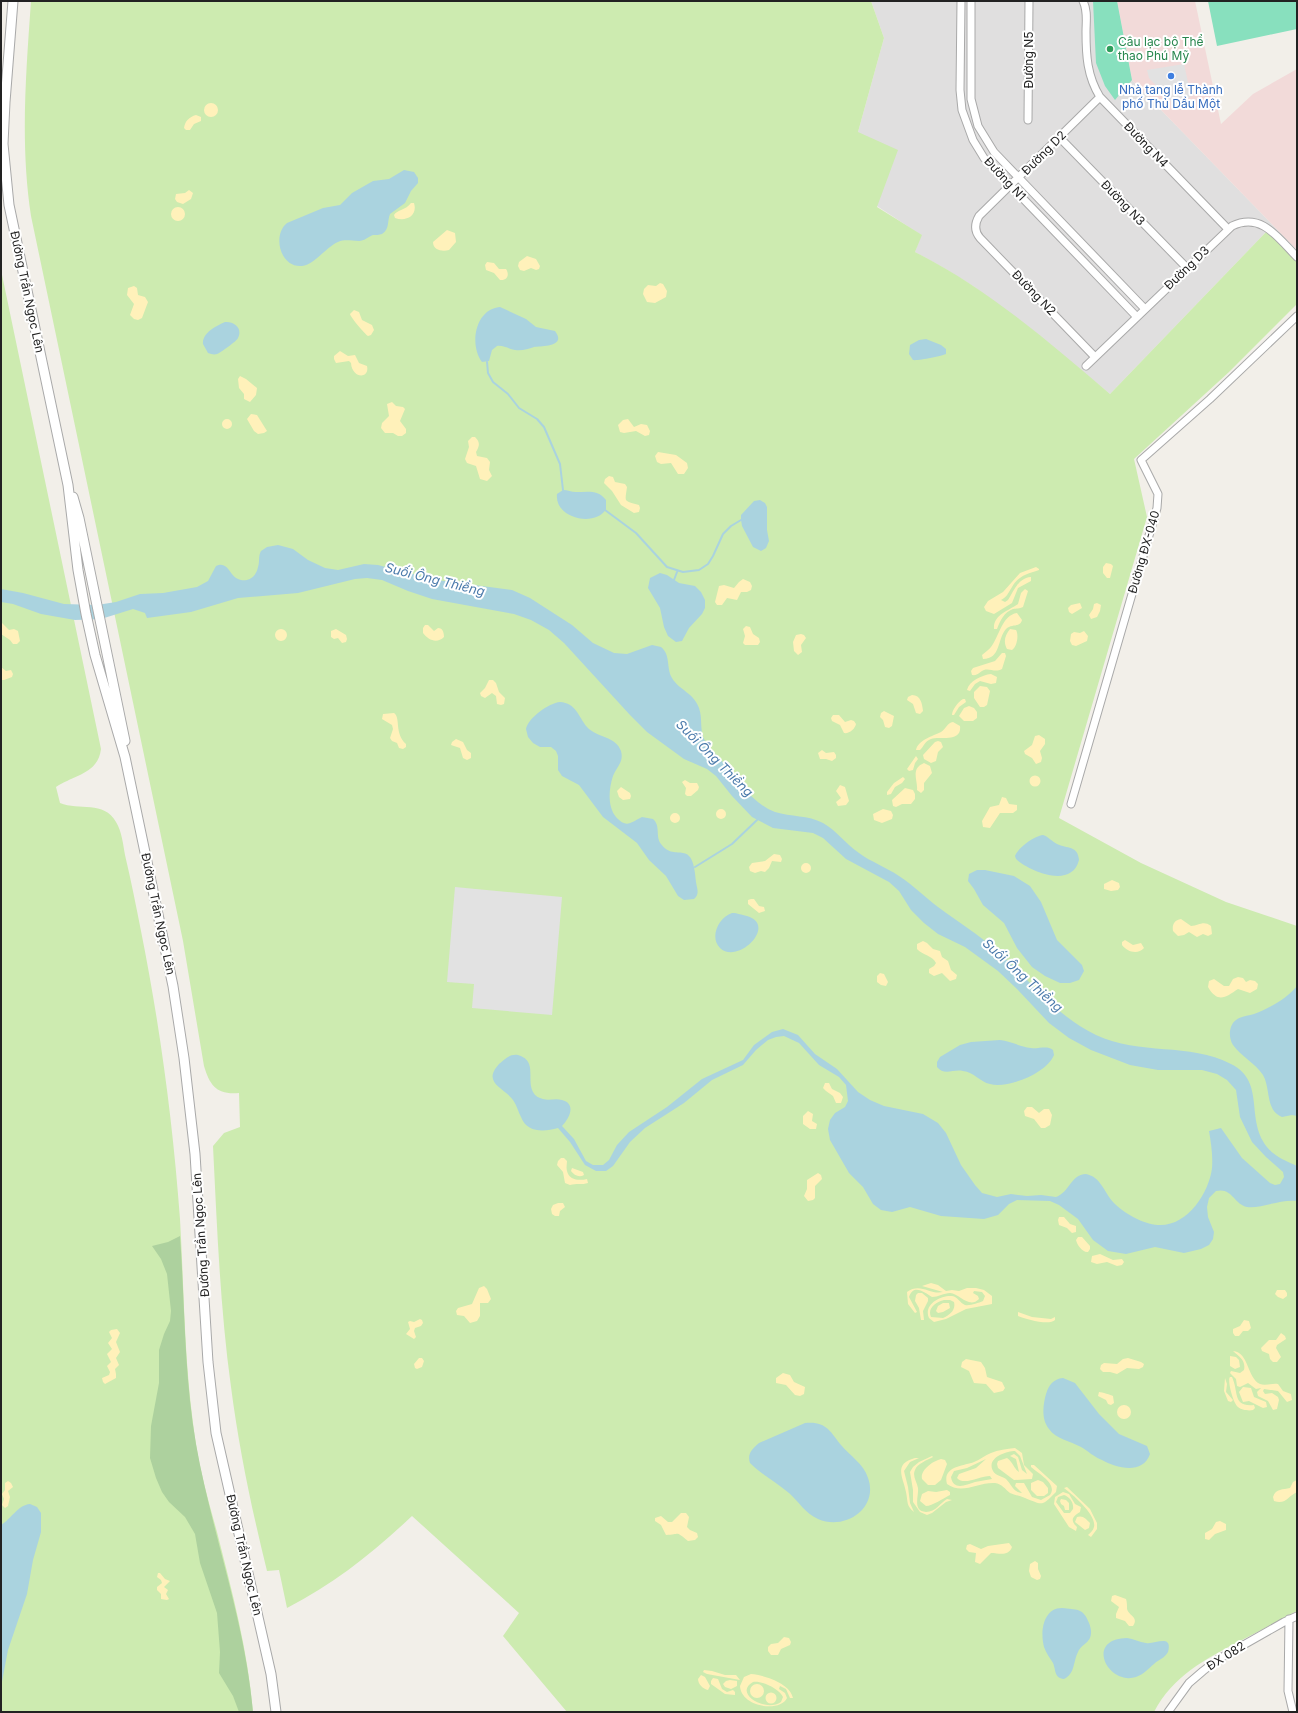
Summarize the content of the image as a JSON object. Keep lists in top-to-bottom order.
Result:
{
  "streets": {
    "street": [
      "Đường N5",
      "Đường N4",
      "Đường D2",
      "Đường N1",
      "Đường N3",
      "Đường D3",
      "Đường Trần Ngọc Lên",
      "Đường N2",
      "Đường ĐX-040",
      "ĐX 082"
    ]
  },
  "crossings": [
    ["Đường N4", "Đường D2"],
    ["Đường N4", "Đường D3"],
    ["Đường D2", "Đường N1"],
    ["Đường D2", "Đường N3"],
    ["Đường D2", "Đường N2"],
    ["Đường N1", "Đường D3"],
    ["Đường N3", "Đường D3"],
    ["Đường D3", "Đường N2"]
  ],
  "water": ["Suối Ông Thiềng"],
  "places": ["Câu lạc bộ Thể thao Phú Mỹ", "Nhà tang lễ Thành phố Thủ Dầu Một"]
}
